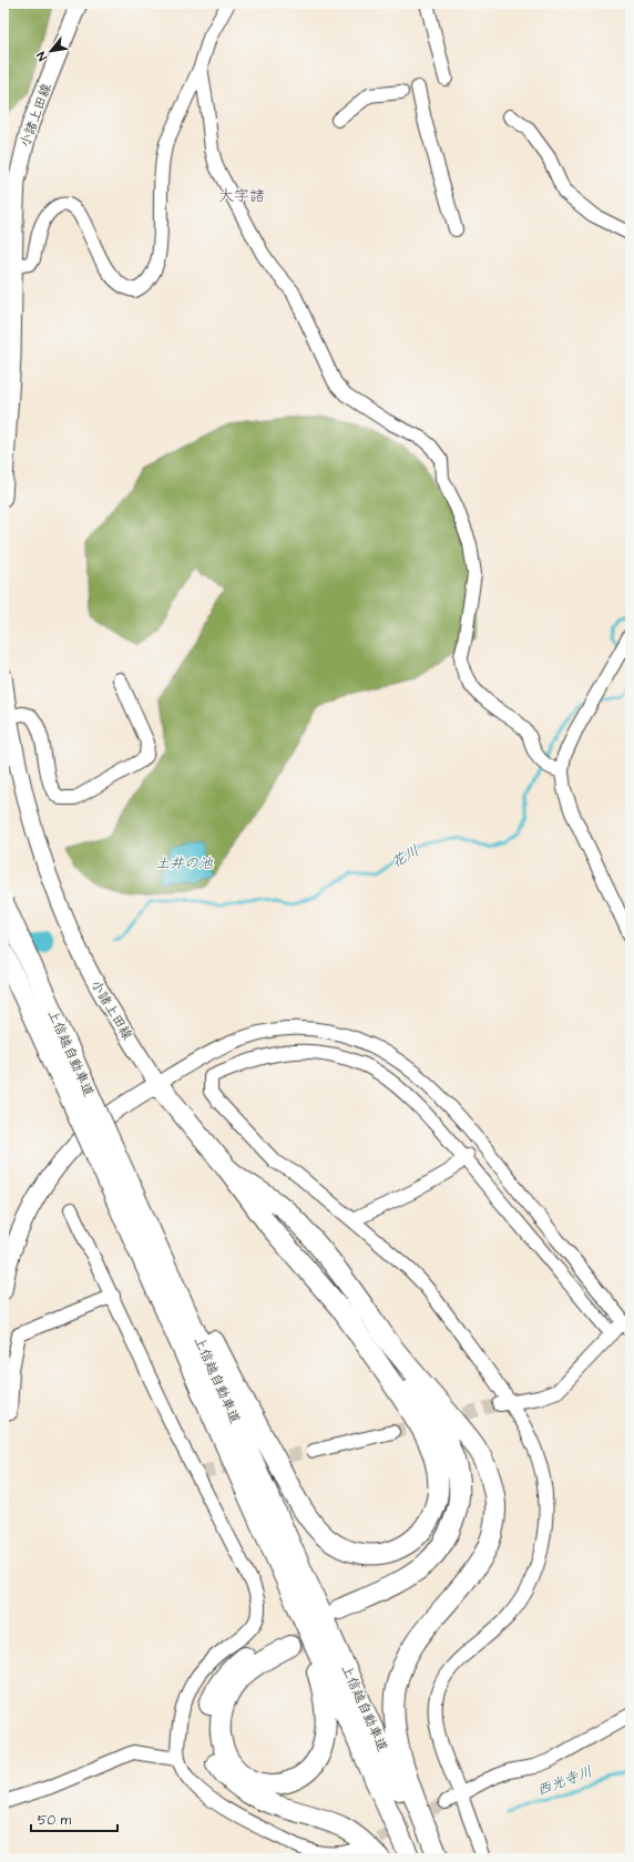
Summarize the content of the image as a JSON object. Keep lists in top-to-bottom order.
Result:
{
  "streets": {
    "highway": ["上信越自動車道"],
    "main road": ["小諸上田線"]
  },
  "districts": ["大字諸"],
  "water": ["花川", "土井の池", "西光寺川"],
  "scale_bar": "50 m",
  "north": "bottom left"
}
